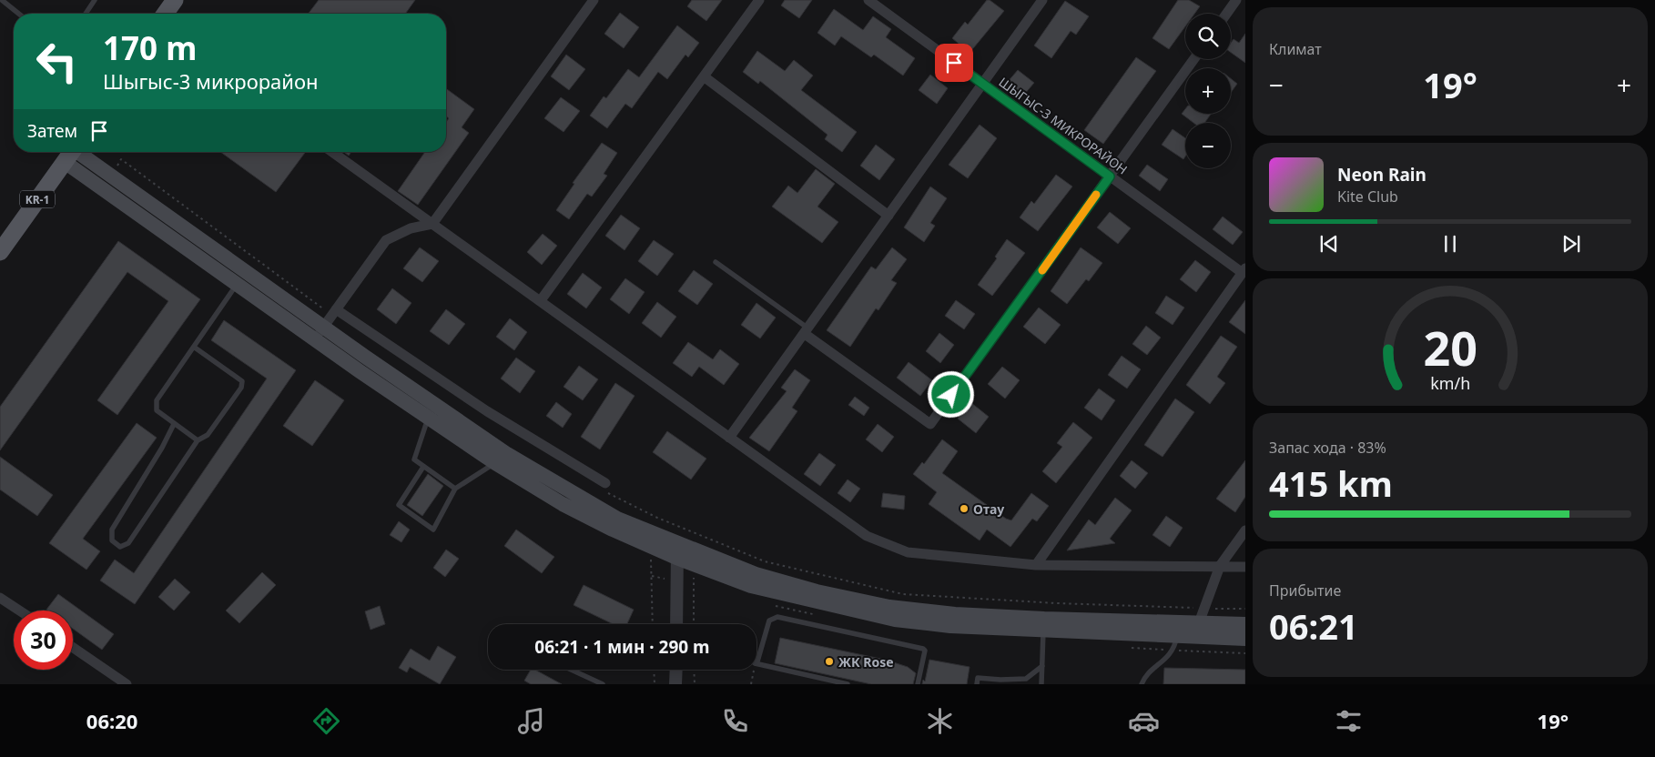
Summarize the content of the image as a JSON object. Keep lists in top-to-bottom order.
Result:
{
  "streets": {
    "main road": ["KR-1"],
    "street": ["ШЫГЫС-3 МИКРОРАЙОН"]
  },
  "places": ["Отау", "ЖК Rose"],
  "page": {
    "tile": [
      "Климат",
      ["Запас хода · 83%", "415 km"],
      ["Прибытие", "06:21"]
    ],
    "map_buttons": ["+", "−"],
    "turn": ["170 m", "Шыгыс-3 микрорайон"],
    "heat": ["−", "19°", "+"],
    "then": "Затем",
    "song": ["Neon Rain", "Kite Club"],
    "limit": "30",
    "trip": "06:21 · 1 мин · 290 m",
    "tabs": ["06:20", "19°"],
    "gauge": ["20", "km/h"]
  }
}
